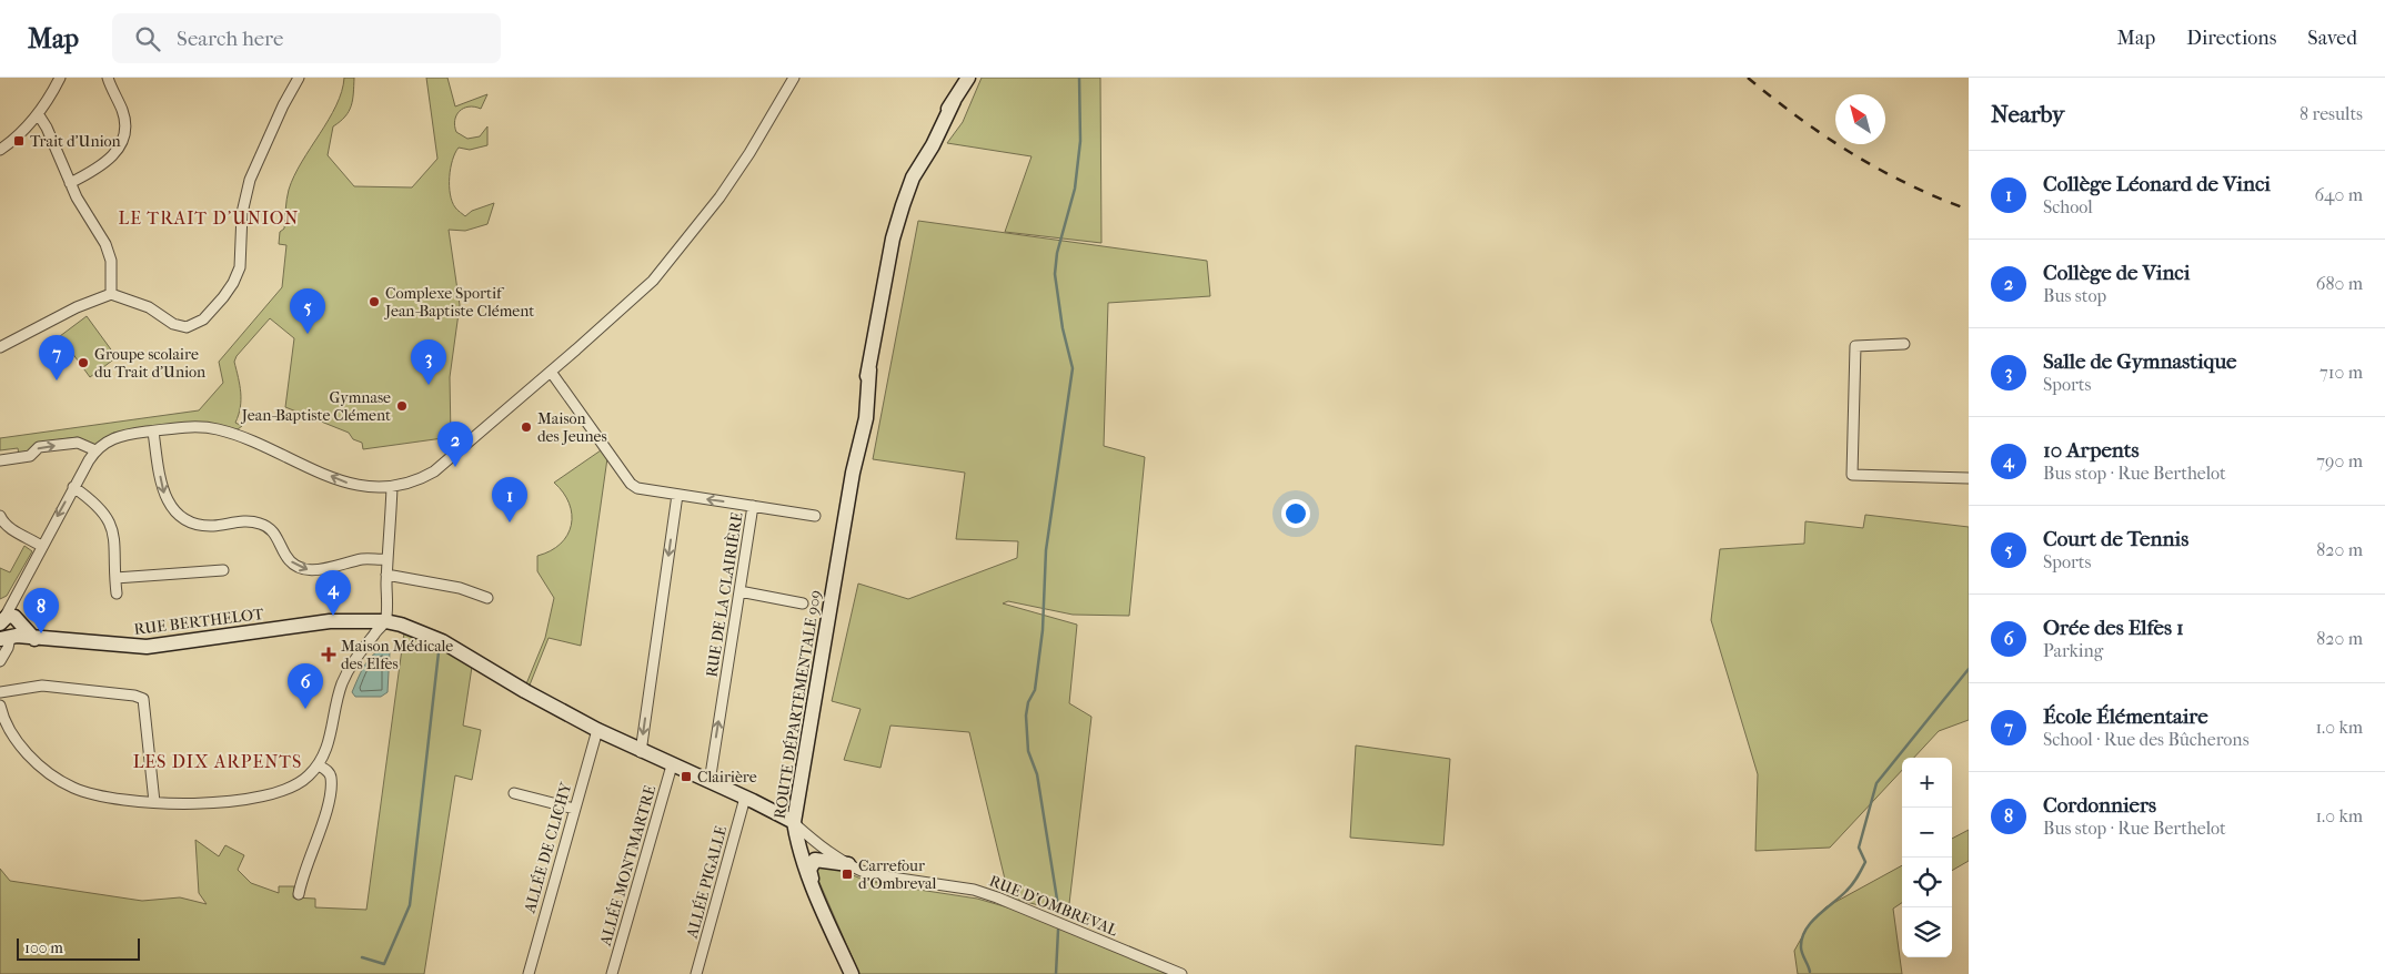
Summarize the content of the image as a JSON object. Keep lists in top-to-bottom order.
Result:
{
  "streets": {
    "main road": ["RUE BERTHELOT", "ROUTE DÉPARTEMENTALE 909"],
    "street": [
      "RUE DE LA CLAIRIÈRE",
      "ALLÉE DE CLICHY",
      "ALLÉE MONTMARTRE",
      "ALLÉE PIGALLE",
      "RUE D'OMBREVAL"
    ]
  },
  "crossings": [
    ["RUE DE LA CLAIRIÈRE", "RUE BERTHELOT"],
    ["RUE BERTHELOT", "ROUTE DÉPARTEMENTALE 909"],
    ["RUE BERTHELOT", "ALLÉE DE CLICHY"],
    ["RUE BERTHELOT", "ALLÉE MONTMARTRE"],
    ["RUE BERTHELOT", "ALLÉE PIGALLE"],
    ["RUE BERTHELOT", "RUE D'OMBREVAL"],
    ["ROUTE DÉPARTEMENTALE 909", "RUE D'OMBREVAL"]
  ],
  "districts": ["LE TRAIT D'UNION", "LES DIX ARPENTS"],
  "places": {
    "transit": ["Trait d'Union", "Clairière", "Carrefour d'Ombreval"],
    "other": [
      "Complexe Sportif Jean-Baptiste Clément",
      "Groupe scolaire du Trait d'Union",
      "Gymnase Jean-Baptiste Clément",
      "Maison des Jeunes"
    ],
    "health": ["Maison Médicale des Elfes"]
  },
  "scale_bar": "100 m",
  "north": "top left",
  "page": {
    "header": "Map",
    "search": "Search here",
    "nav": ["Map", "Directions", "Saved"],
    "heading": ["Nearby", "8 results"],
    "list": [
      {
        "mark": "1",
        "name": "Collège Léonard de Vinci",
        "note": "School",
        "value": "640 m"
      },
      {
        "mark": "2",
        "name": "Collège de Vinci",
        "note": "Bus stop",
        "value": "680 m"
      },
      {
        "mark": "3",
        "name": "Salle de Gymnastique",
        "note": "Sports",
        "value": "710 m"
      },
      {
        "mark": "4",
        "name": "10 Arpents",
        "note": "Bus stop · Rue Berthelot",
        "value": "790 m"
      },
      {
        "mark": "5",
        "name": "Court de Tennis",
        "note": "Sports",
        "value": "820 m"
      },
      {
        "mark": "6",
        "name": "Orée des Elfes 1",
        "note": "Parking",
        "value": "820 m"
      },
      {
        "mark": "7",
        "name": "École Élémentaire",
        "note": "School · Rue des Bûcherons",
        "value": "1.0 km"
      },
      {
        "mark": "8",
        "name": "Cordonniers",
        "note": "Bus stop · Rue Berthelot",
        "value": "1.0 km"
      }
    ],
    "pins": [
      "5",
      "7",
      "3",
      "2",
      "1",
      "4",
      "8",
      "6"
    ],
    "map_buttons": ["+", "−"],
    "scale": "100 m"
  }
}
